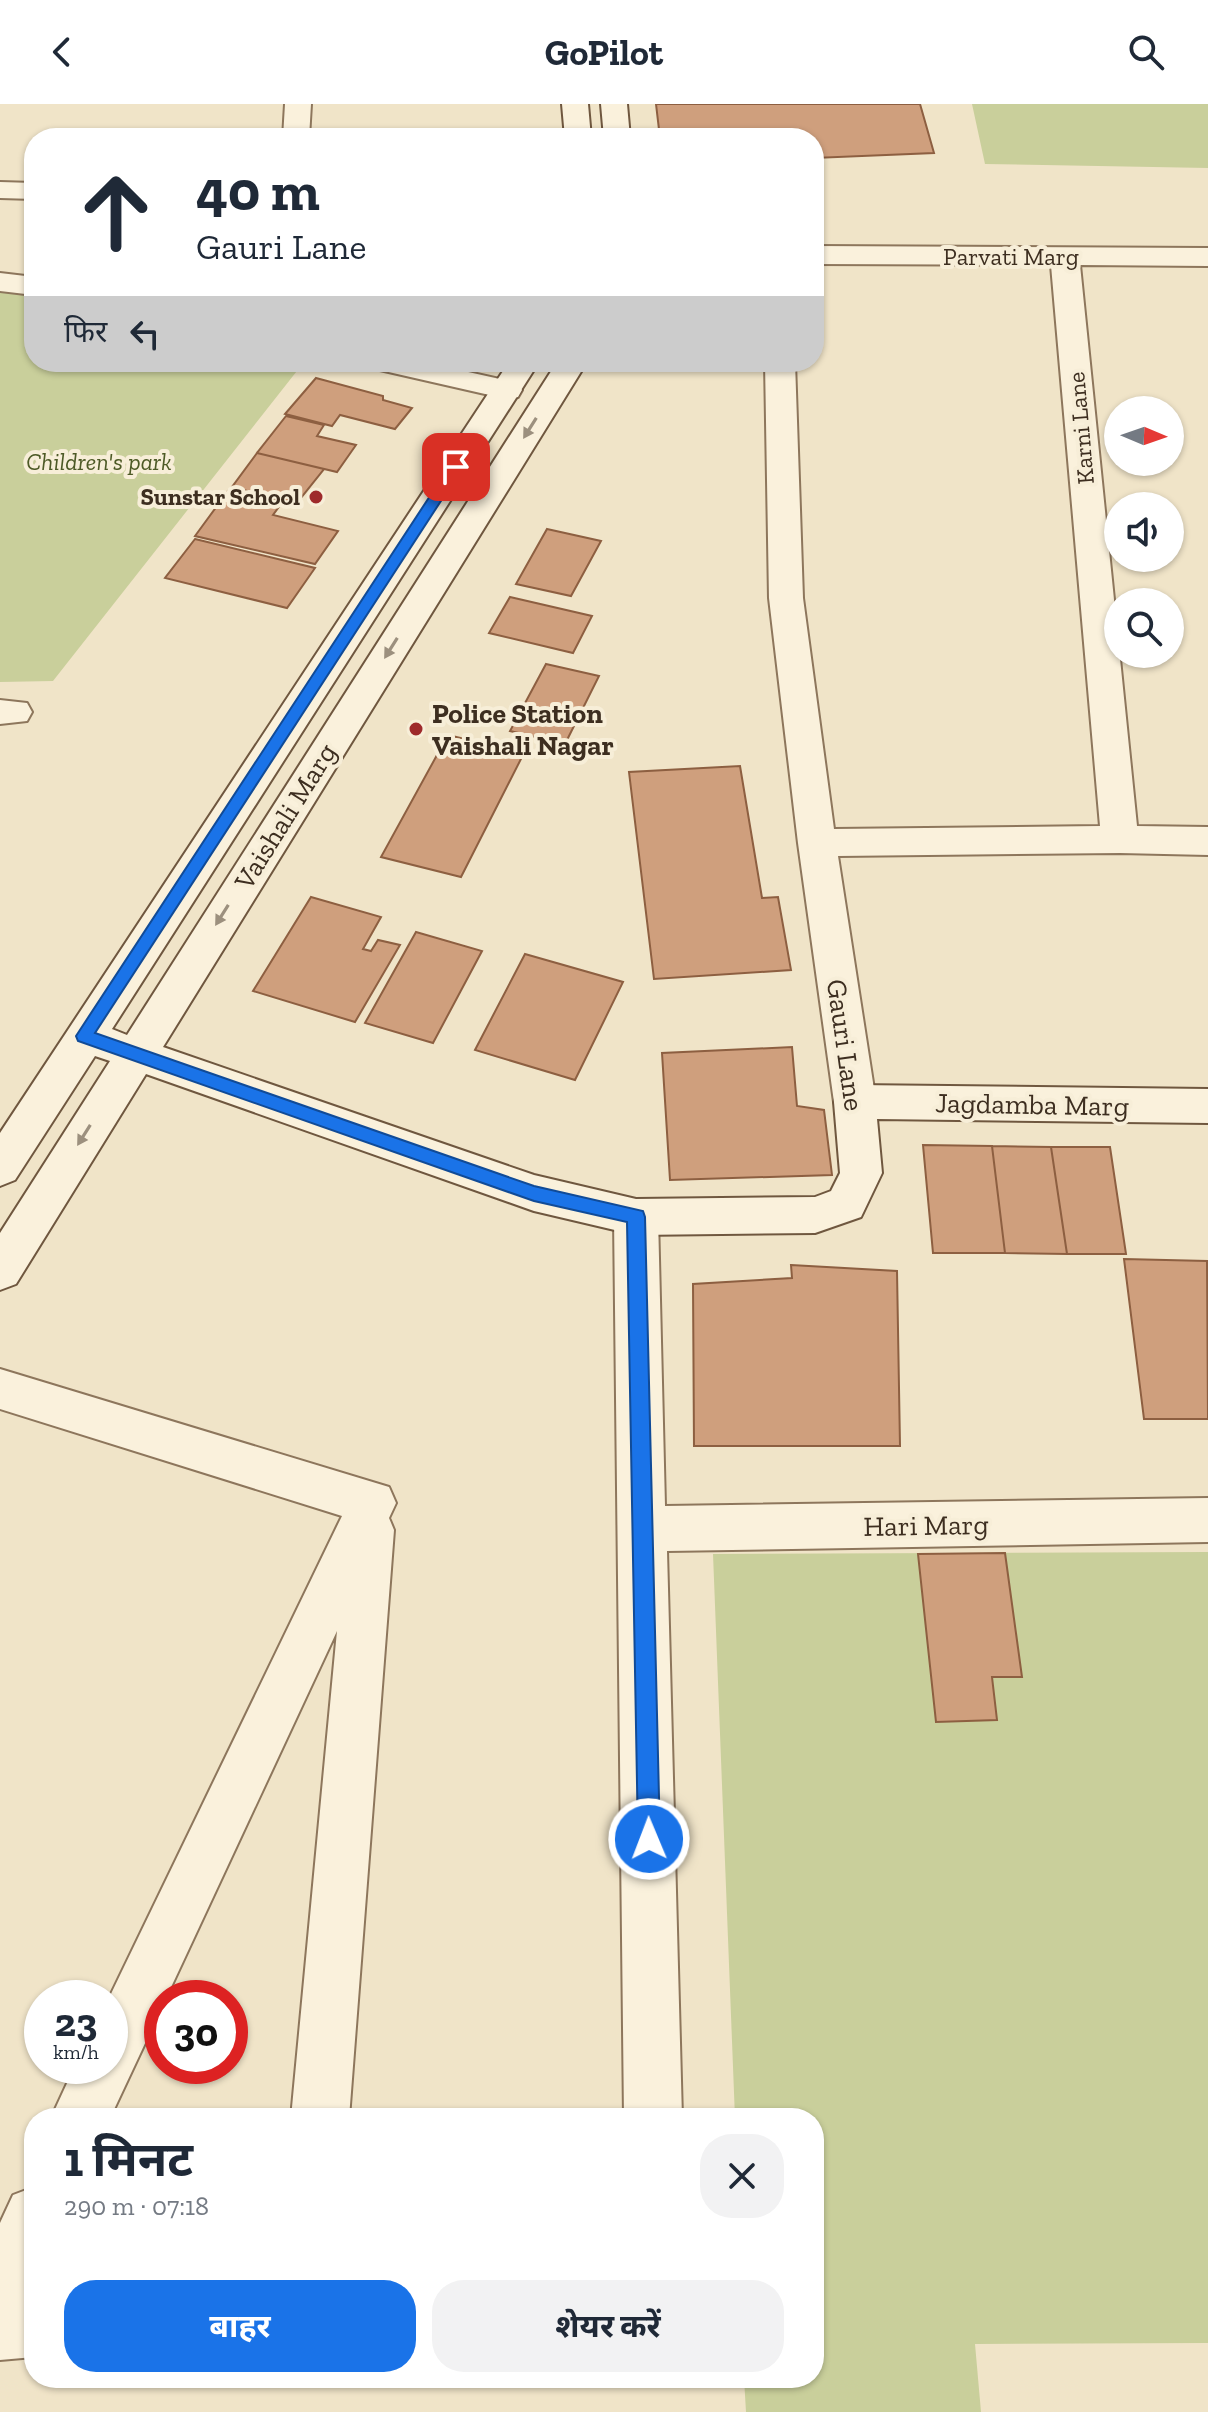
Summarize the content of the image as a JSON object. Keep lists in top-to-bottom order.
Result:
{
  "streets": {
    "street": [
      "Parvati Marg",
      "Karni Lane",
      "Vaishali Marg",
      "Gauri Lane",
      "Jagdamba Marg",
      "Hari Marg"
    ]
  },
  "crossings": [
    ["Parvati Marg", "Karni Lane"],
    ["Vaishali Marg", "Gauri Lane"],
    ["Gauri Lane", "Jagdamba Marg"]
  ],
  "parks": ["Children's park"],
  "places": ["Sunstar School", "Police Station Vaishali Nagar"],
  "north": "right",
  "page": {
    "header": "GoPilot",
    "turn": ["40 m", "Gauri Lane"],
    "then": "फिर",
    "speed": "23 km/h",
    "limit": "30",
    "heading": ["1 मिनट", "290 m · 07:18"],
    "buttons": ["बाहर", "शेयर करें"]
  }
}
